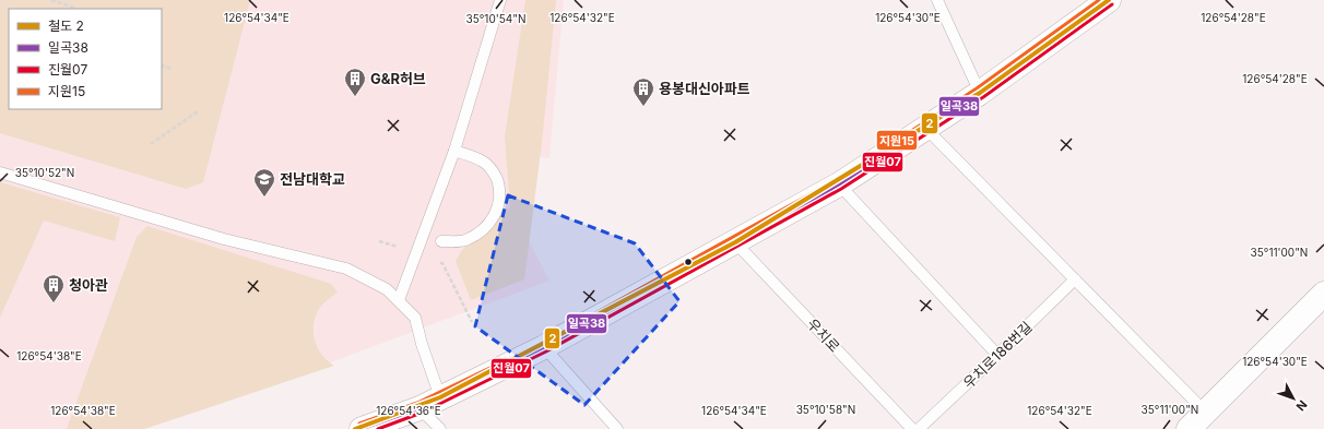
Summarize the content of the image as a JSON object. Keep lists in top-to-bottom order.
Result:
{
  "streets": {
    "lane": ["우치로", "우치로186번길"]
  },
  "places": {
    "building": ["G&R허브", "용봉대신아파트", "청아관"],
    "school or university": ["전남대학교"]
  },
  "lines": [
    "rail line 2",
    "transit line 일곡38",
    "transit line 지원15",
    "transit line 진월07"
  ],
  "legend": [
    "철도 2",
    "일곡38",
    "진월07",
    "지원15"
  ],
  "north": "bottom right",
  "coordinates": [
    "126°54'34\"E",
    "126°54'32\"E",
    "126°54'30\"E",
    "126°54'28\"E",
    "35°10'54\"N",
    "35°10'52\"N",
    "35°11'00\"N",
    "126°54'38\"E",
    "35°10'58\"N",
    "126°54'36\"E"
  ]
}
